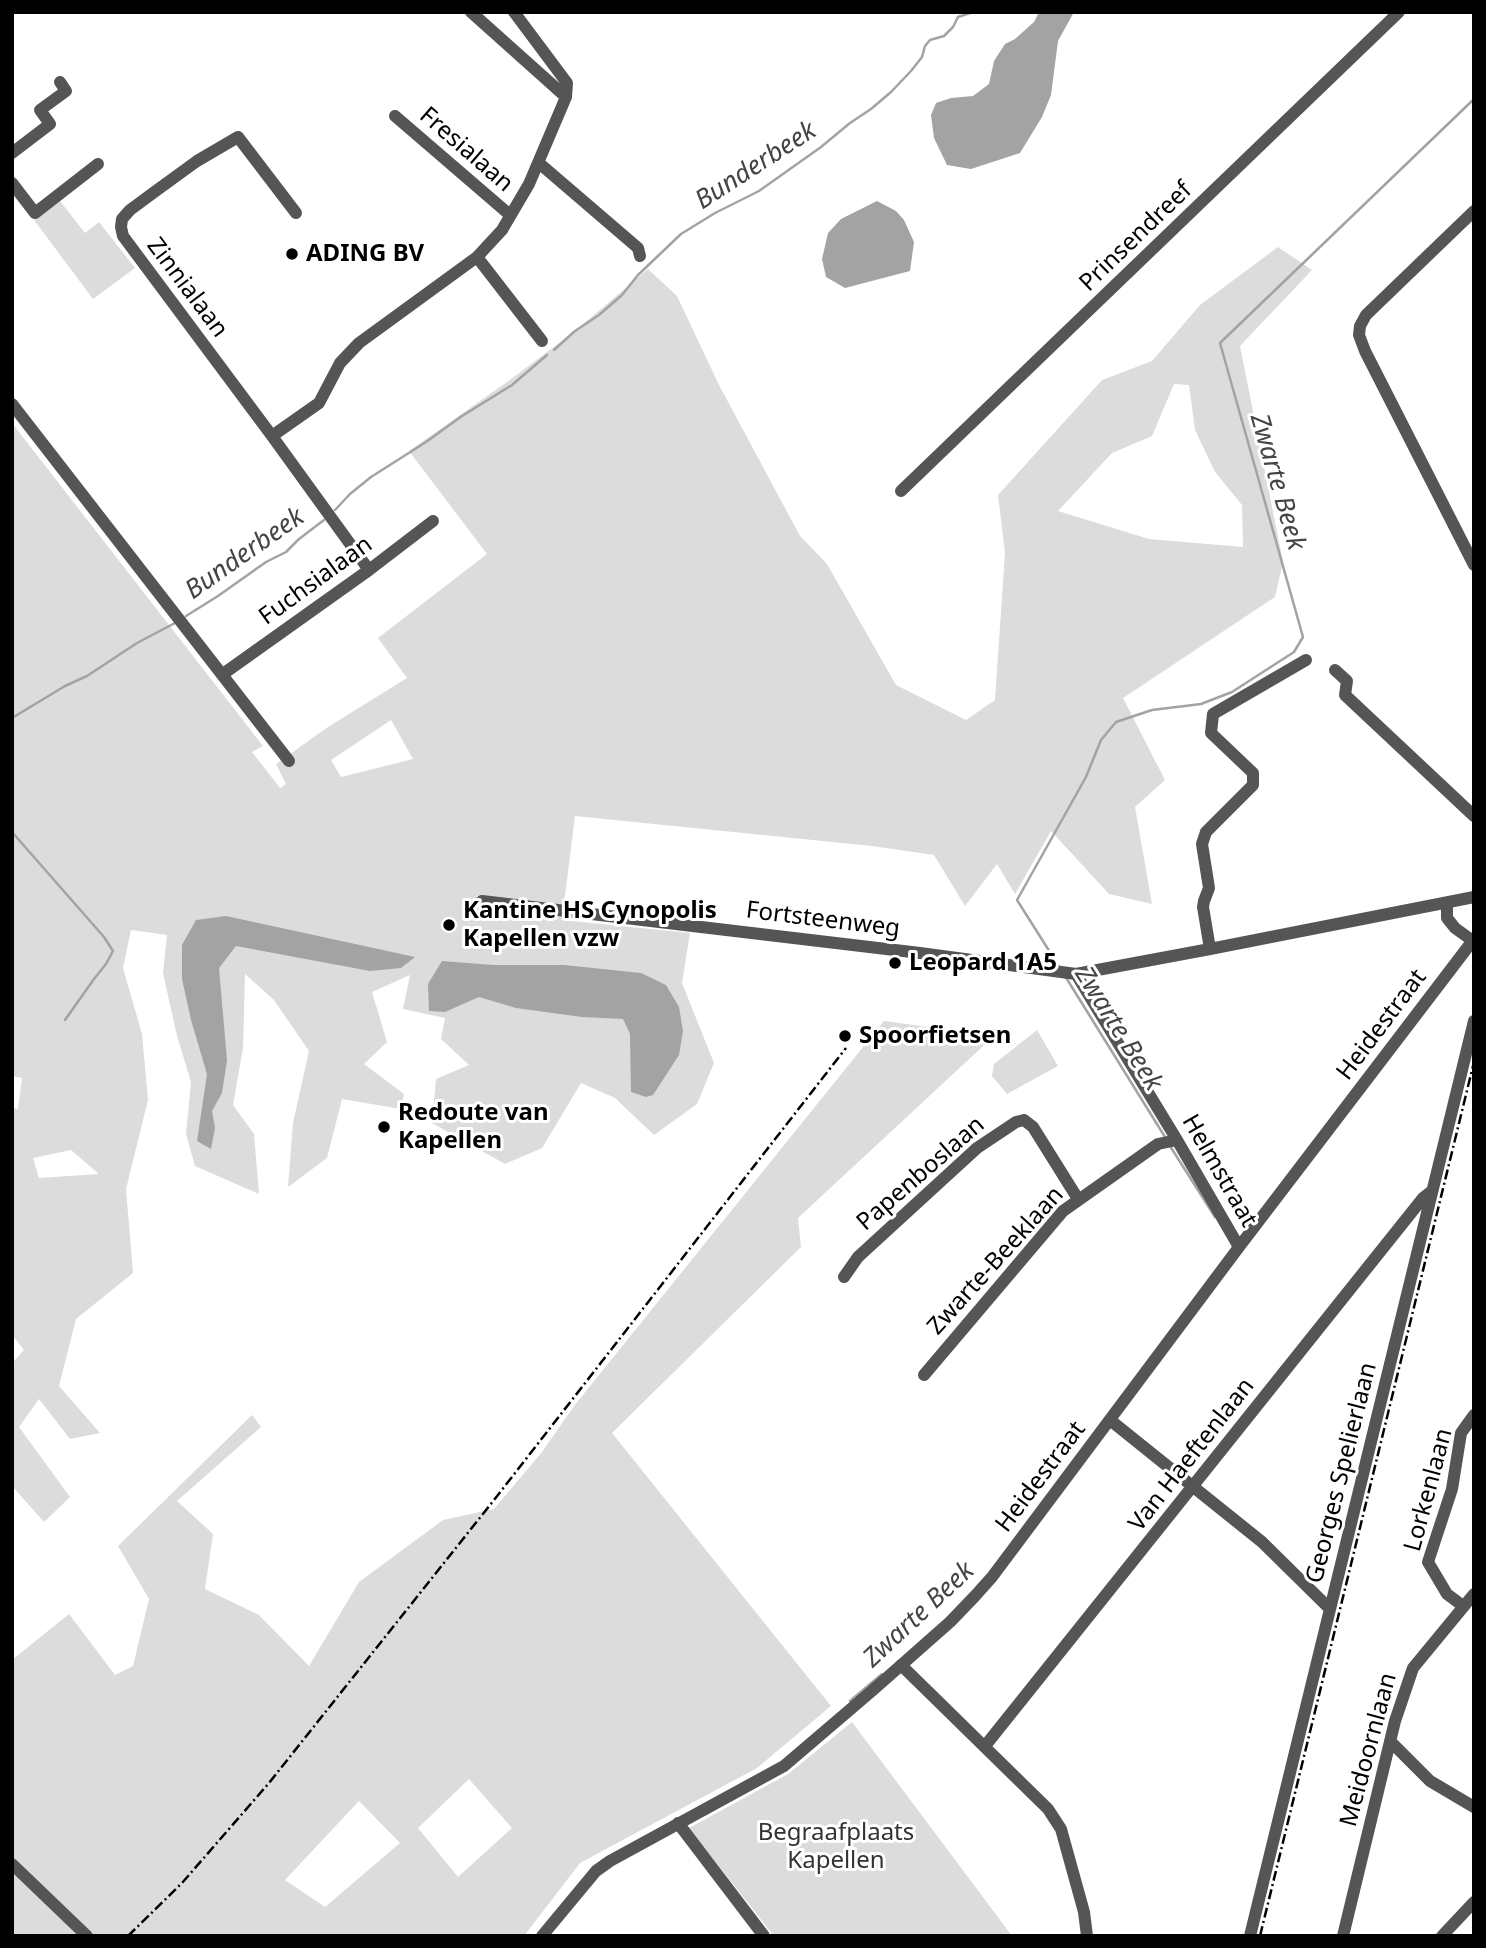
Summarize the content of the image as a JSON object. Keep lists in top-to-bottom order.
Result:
{
  "streets": {
    "street": [
      "Fresialaan",
      "Prinsendreef",
      "Zinnialaan",
      "Fuchsialaan",
      "Fortsteenweg",
      "Heidestraat",
      "Helmstraat",
      "Papenboslaan",
      "Zwarte-Beeklaan",
      "Van Haeftenlaan",
      "Georges Spelierlaan",
      "Lorkenlaan",
      "Meidoornlaan"
    ]
  },
  "crossings": [
    ["Zinnialaan", "Fuchsialaan"],
    ["Fortsteenweg", "Helmstraat"],
    ["Heidestraat", "Helmstraat"],
    ["Helmstraat", "Zwarte-Beeklaan"],
    ["Papenboslaan", "Zwarte-Beeklaan"],
    ["Van Haeftenlaan", "Georges Spelierlaan"],
    ["Lorkenlaan", "Meidoornlaan"]
  ],
  "water": ["Bunderbeek", "Zwarte Beek"],
  "parks": ["Begraafplaats Kapellen"],
  "places": [
    "ADING BV",
    "Kantine HS Cynopolis Kapellen vzw",
    "Leopard 1A5",
    "Spoorfietsen",
    "Redoute van Kapellen"
  ]
}
